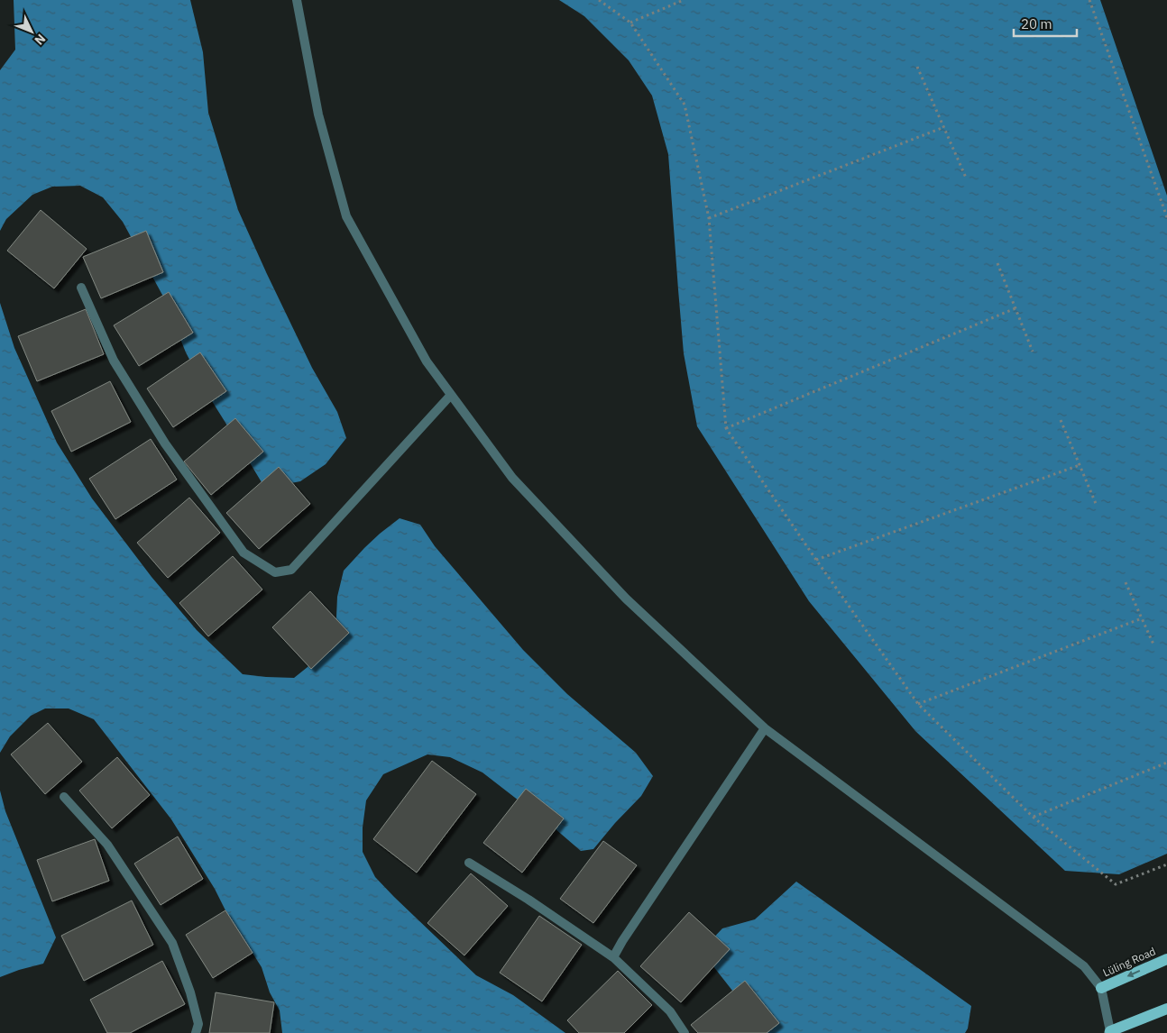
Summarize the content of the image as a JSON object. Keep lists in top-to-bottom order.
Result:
{
  "streets": {
    "main road": ["Lüling Road"]
  },
  "scale_bar": "20 m",
  "north": "bottom right"
}
